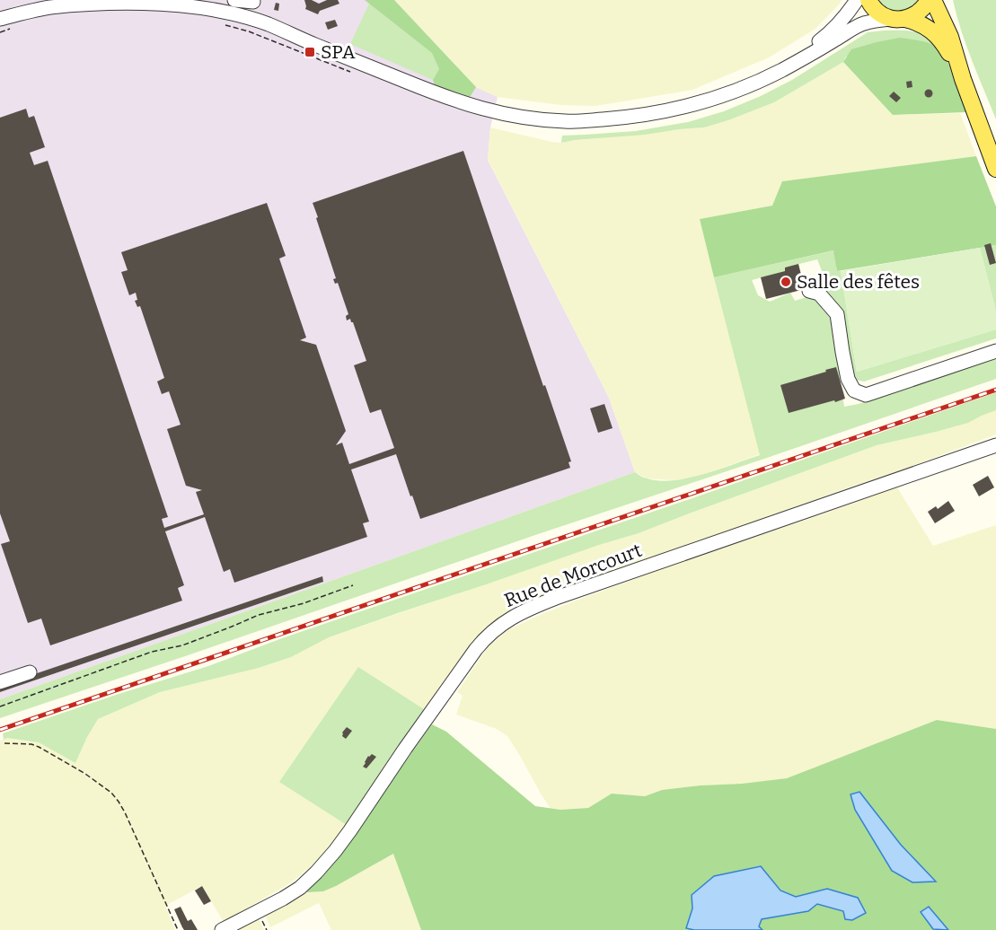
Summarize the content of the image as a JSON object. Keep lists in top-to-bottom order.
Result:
{
  "streets": {
    "street": ["Rue de Morcourt"]
  },
  "places": {
    "transit": ["SPA"],
    "other": ["Salle des fêtes"]
  }
}
